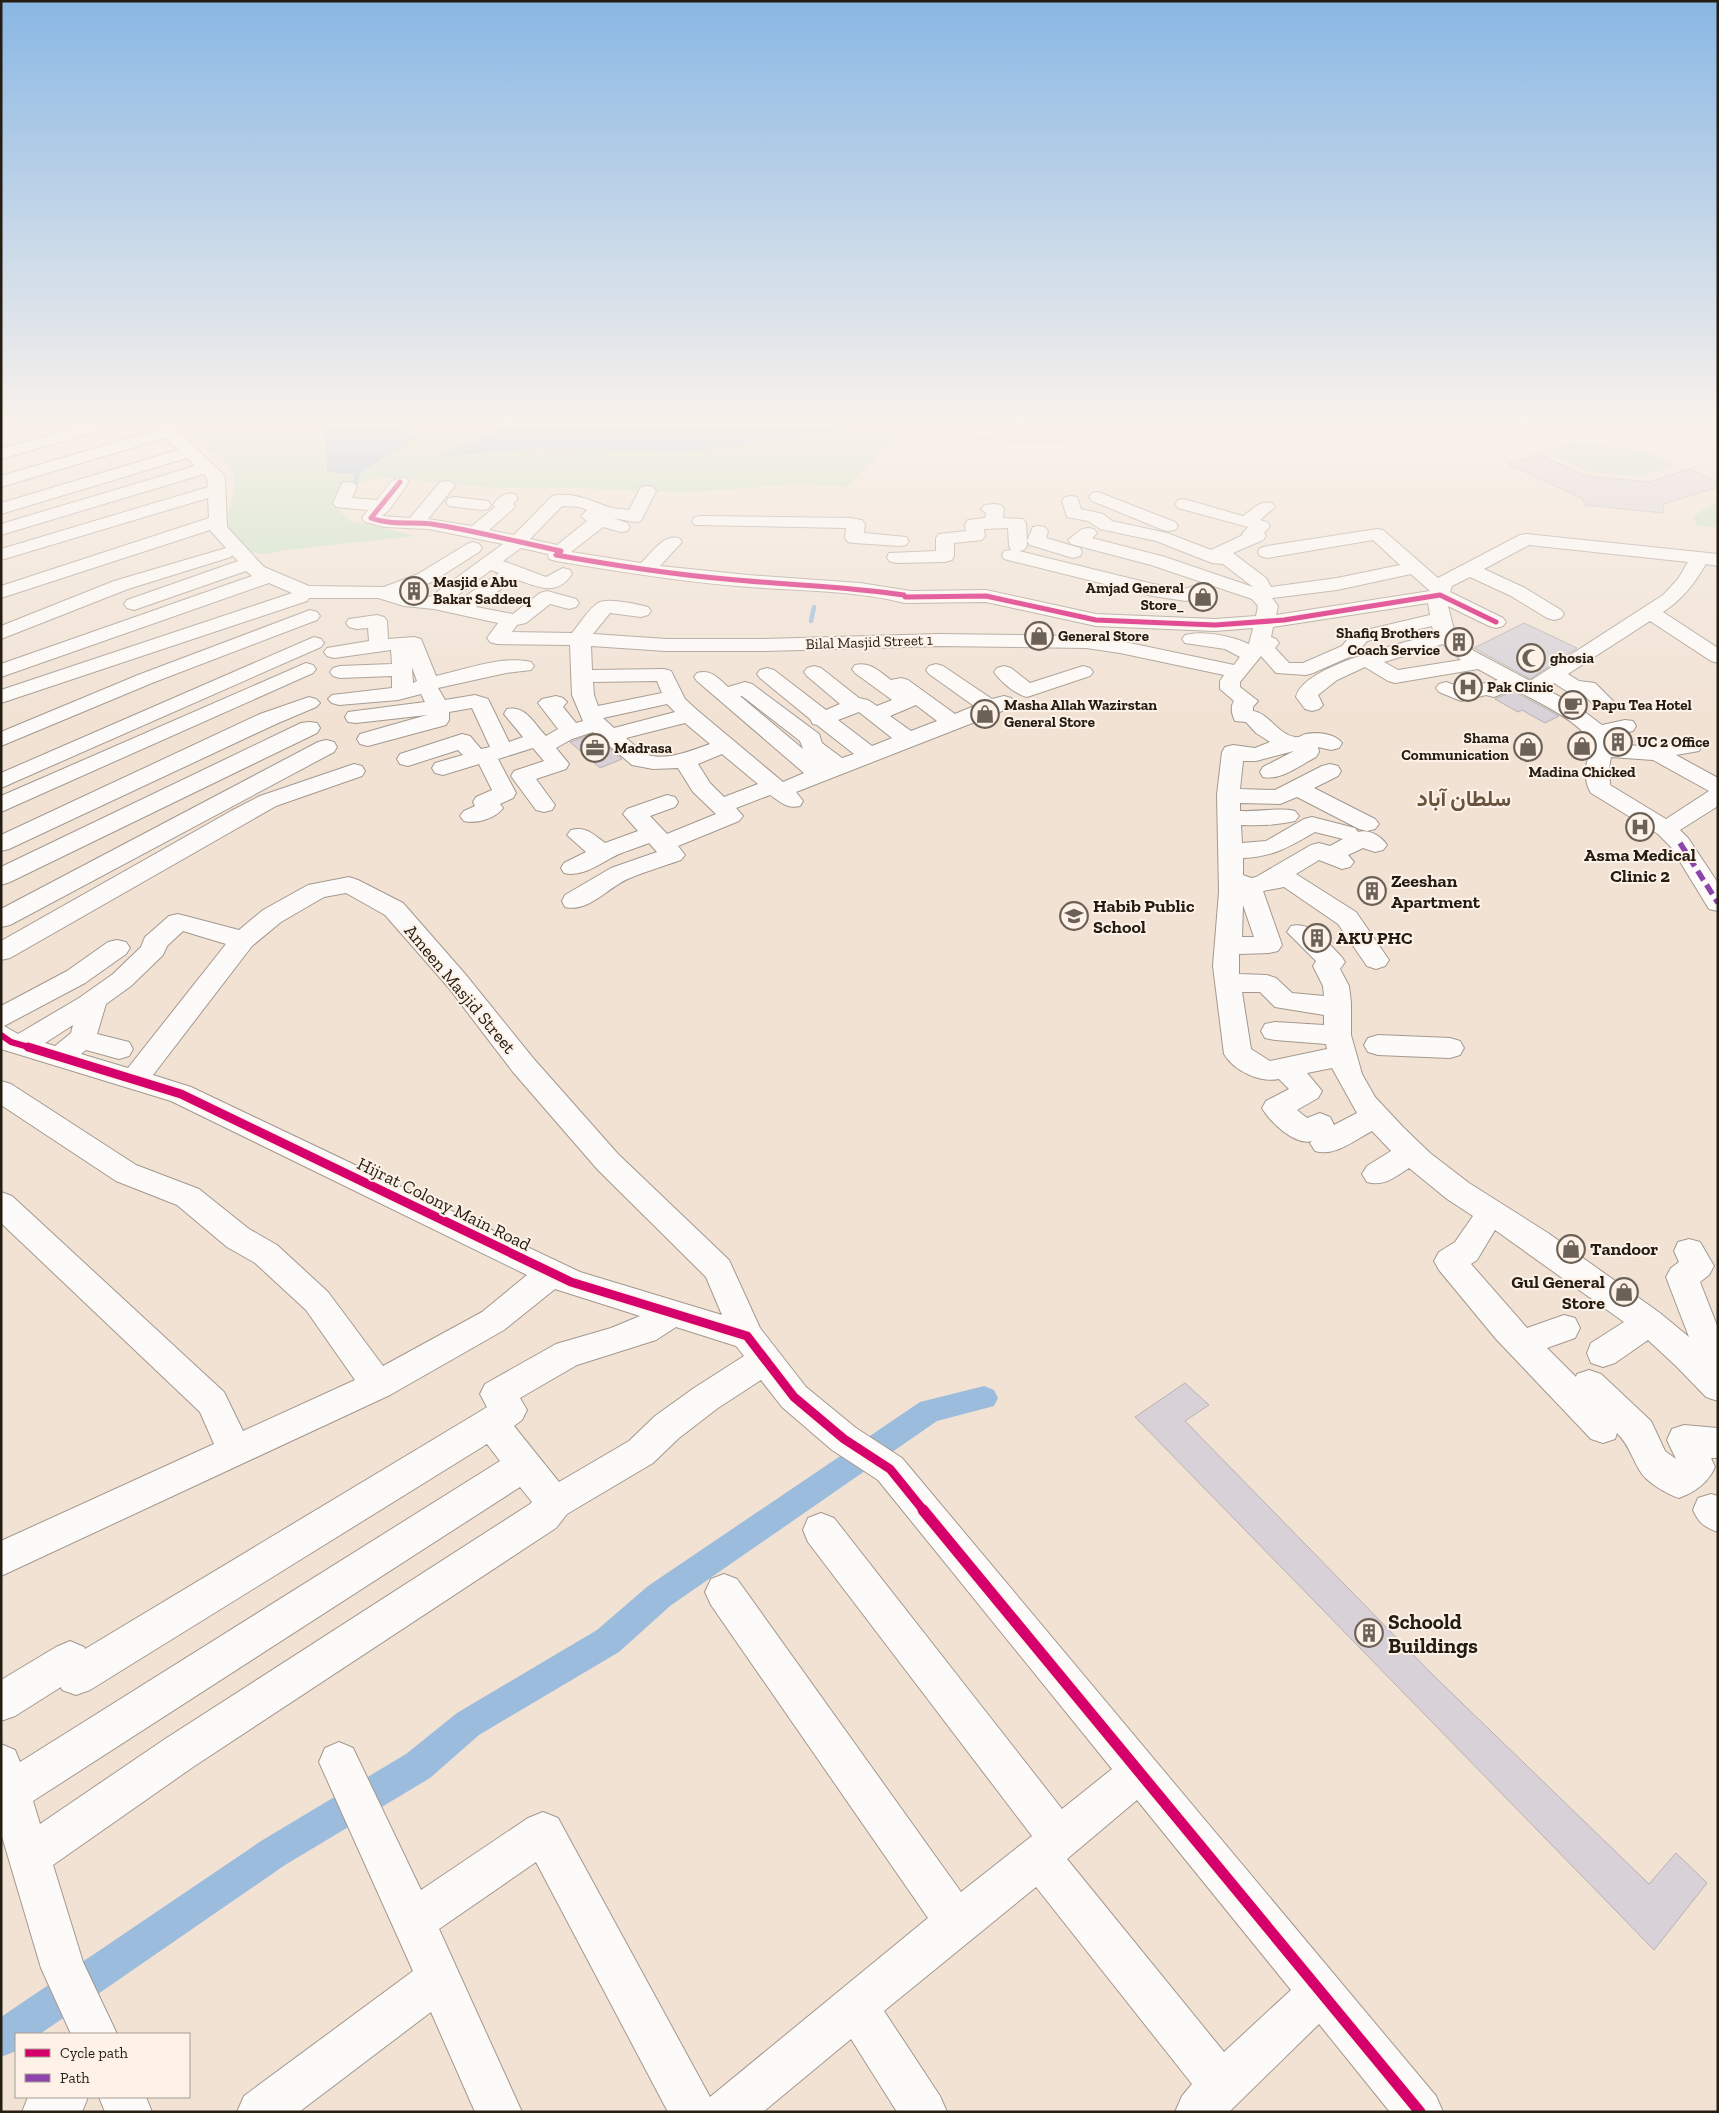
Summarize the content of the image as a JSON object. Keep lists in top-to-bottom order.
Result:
{
  "streets": {
    "street": ["Bilal Masjid Street 1", "Ameen Masjid Street", "Hijrat Colony Main Road"]
  },
  "crossings": [
    ["Ameen Masjid Street", "Hijrat Colony Main Road"]
  ],
  "districts": ["سلطان آباد"],
  "places": {
    "building": [
      "Masjid e Abu Bakar Saddeeq",
      "Shafiq Brothers Coach Service",
      "UC 2 Office",
      "Zeeshan Apartment",
      "AKU PHC",
      "Schoold Buildings"
    ],
    "shop": [
      "Amjad General Store_",
      "General Store",
      "Masha Allah Wazirstan General Store",
      "Madina Chicked",
      "Shama Communication",
      "Tandoor",
      "Gul General Store"
    ],
    "mosque": ["ghosia"],
    "hospital": ["Pak Clinic", "Asma Medical Clinic 2"],
    "cafe": ["Papu Tea Hotel"],
    "office": ["Madrasa"],
    "school or university": ["Habib Public School"]
  },
  "legend": ["Cycle path", "Path"]
}
